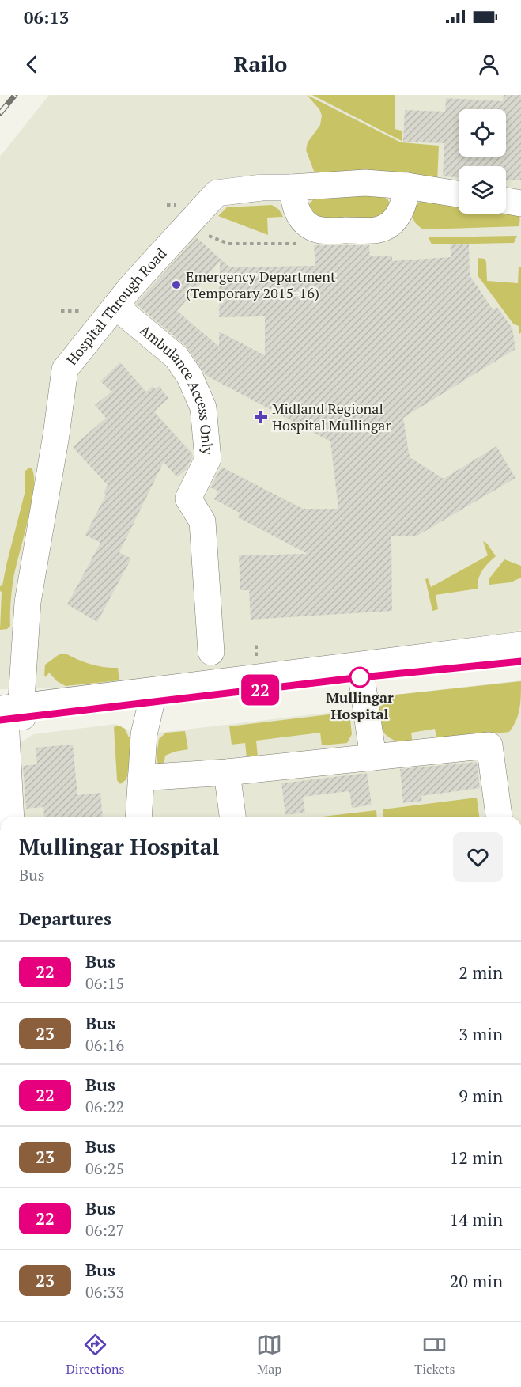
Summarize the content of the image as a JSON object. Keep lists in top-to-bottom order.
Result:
{
  "streets": {
    "street": ["Hospital Through Road", "Ambulance Access Only"]
  },
  "crossings": [
    ["Hospital Through Road", "Ambulance Access Only"]
  ],
  "places": {
    "other": ["Emergency Department (Temporary 2015-16)", "Mullingar Hospital"],
    "health": ["Midland Regional Hospital Mullingar"]
  },
  "lines": ["bus line 22"],
  "page": {
    "status": "06:13",
    "header": "Railo",
    "on_map": "22",
    "heading": [
      ["Mullingar Hospital", "Bus"],
      "Departures"
    ],
    "list": [
      {
        "mark": "22",
        "name": "Bus",
        "note": "06:15",
        "value": "2 min"
      },
      {
        "mark": "23",
        "name": "Bus",
        "note": "06:16",
        "value": "3 min"
      },
      {
        "mark": "22",
        "name": "Bus",
        "note": "06:22",
        "value": "9 min"
      },
      {
        "mark": "23",
        "name": "Bus",
        "note": "06:25",
        "value": "12 min"
      },
      {
        "mark": "22",
        "name": "Bus",
        "note": "06:27",
        "value": "14 min"
      },
      {
        "mark": "23",
        "name": "Bus",
        "note": "06:33",
        "value": "20 min"
      }
    ],
    "tabs": ["Directions", "Map", "Tickets"]
  }
}
